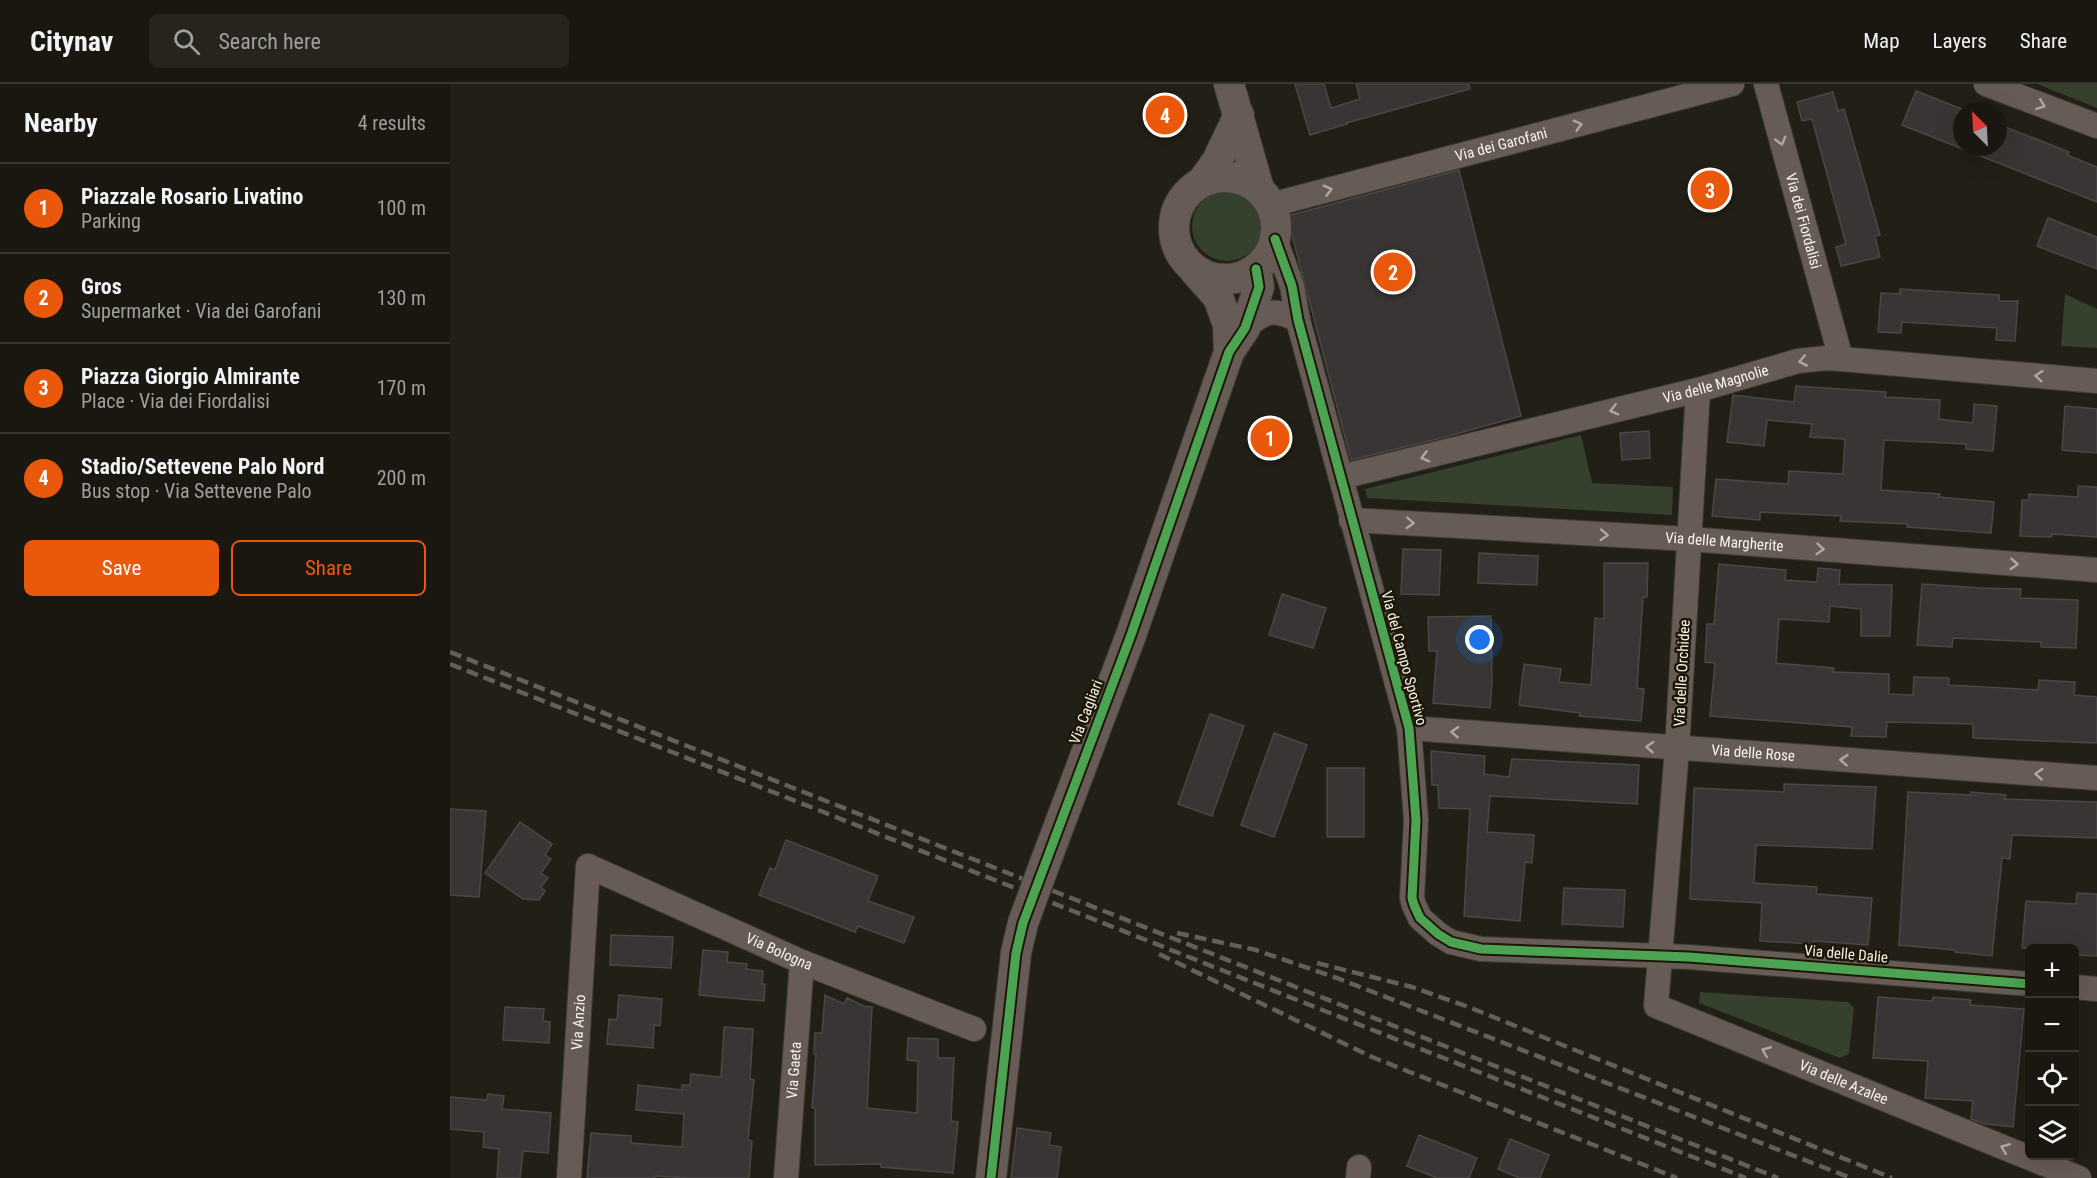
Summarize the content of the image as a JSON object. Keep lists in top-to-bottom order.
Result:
{
  "streets": {
    "street": [
      "Via dei Garofani",
      "Via dei Fiordalisi",
      "Via delle Magnolie",
      "Via delle Margherite",
      "Via del Campo Sportivo",
      "Via delle Orchidee",
      "Via Cagliari",
      "Via delle Rose",
      "Via Bologna",
      "Via delle Dalie",
      "Via Anzio",
      "Via Gaeta",
      "Via delle Azalee"
    ]
  },
  "crossings": [
    ["Via dei Garofani", "Via del Campo Sportivo"],
    ["Via dei Garofani", "Via Cagliari"],
    ["Via dei Fiordalisi", "Via delle Magnolie"],
    ["Via delle Magnolie", "Via del Campo Sportivo"],
    ["Via delle Magnolie", "Via delle Orchidee"],
    ["Via delle Margherite", "Via del Campo Sportivo"],
    ["Via delle Margherite", "Via delle Orchidee"],
    ["Via del Campo Sportivo", "Via delle Orchidee"],
    ["Via del Campo Sportivo", "Via Cagliari"],
    ["Via del Campo Sportivo", "Via delle Rose"],
    ["Via del Campo Sportivo", "Via delle Dalie"],
    ["Via del Campo Sportivo", "Via delle Azalee"],
    ["Via delle Orchidee", "Via delle Rose"],
    ["Via delle Orchidee", "Via delle Dalie"],
    ["Via delle Orchidee", "Via delle Azalee"],
    ["Via Bologna", "Via Anzio"],
    ["Via Bologna", "Via Gaeta"],
    ["Via delle Dalie", "Via delle Azalee"]
  ],
  "one_way": [
    "Via dei Garofani",
    "Via dei Fiordalisi",
    "Via delle Magnolie",
    "Via delle Margherite",
    "Via delle Rose",
    "Via delle Azalee"
  ],
  "north": "top left",
  "page": {
    "header": "Citynav",
    "search": "Search here",
    "nav": ["Map", "Layers", "Share"],
    "heading": ["Nearby", "4 results"],
    "pins": [
      "4",
      "3",
      "2",
      "1"
    ],
    "list": [
      {
        "mark": "1",
        "name": "Piazzale Rosario Livatino",
        "note": "Parking",
        "value": "100 m"
      },
      {
        "mark": "2",
        "name": "Gros",
        "note": "Supermarket · Via dei Garofani",
        "value": "130 m"
      },
      {
        "mark": "3",
        "name": "Piazza Giorgio Almirante",
        "note": "Place · Via dei Fiordalisi",
        "value": "170 m"
      },
      {
        "mark": "4",
        "name": "Stadio/Settevene Palo Nord",
        "note": "Bus stop · Via Settevene Palo",
        "value": "200 m"
      }
    ],
    "buttons": ["Save", "Share"],
    "map_buttons": ["+", "−"]
  }
}
